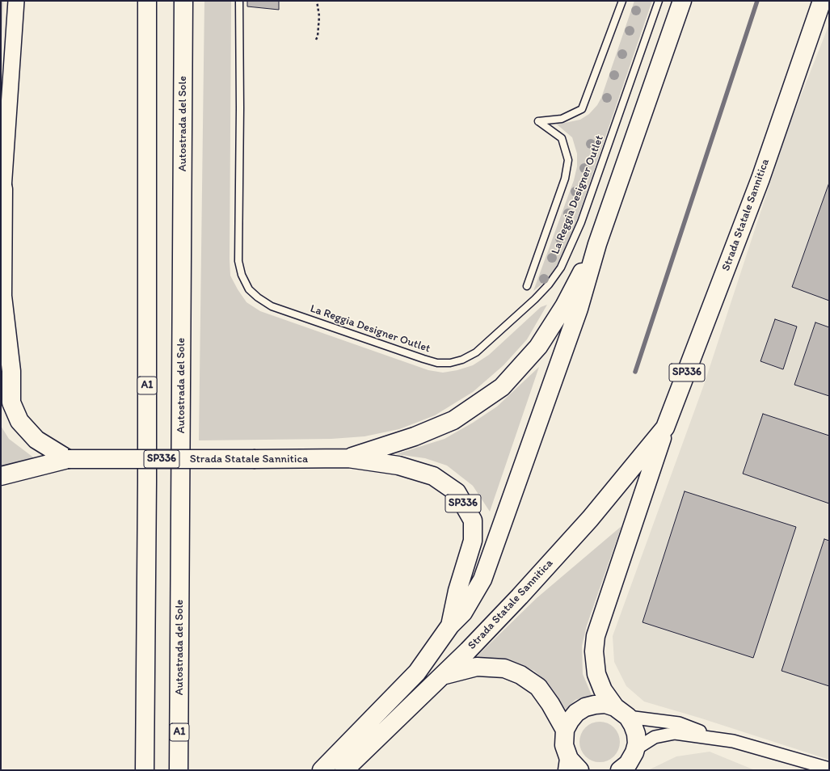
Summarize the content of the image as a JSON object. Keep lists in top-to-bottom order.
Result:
{
  "streets": {
    "main road": [
      "Autostrada del Sole",
      "Strada Statale Sannitica",
      "SP336",
      "A1"
    ],
    "lane": ["La Reggia Designer Outlet"]
  }
}
